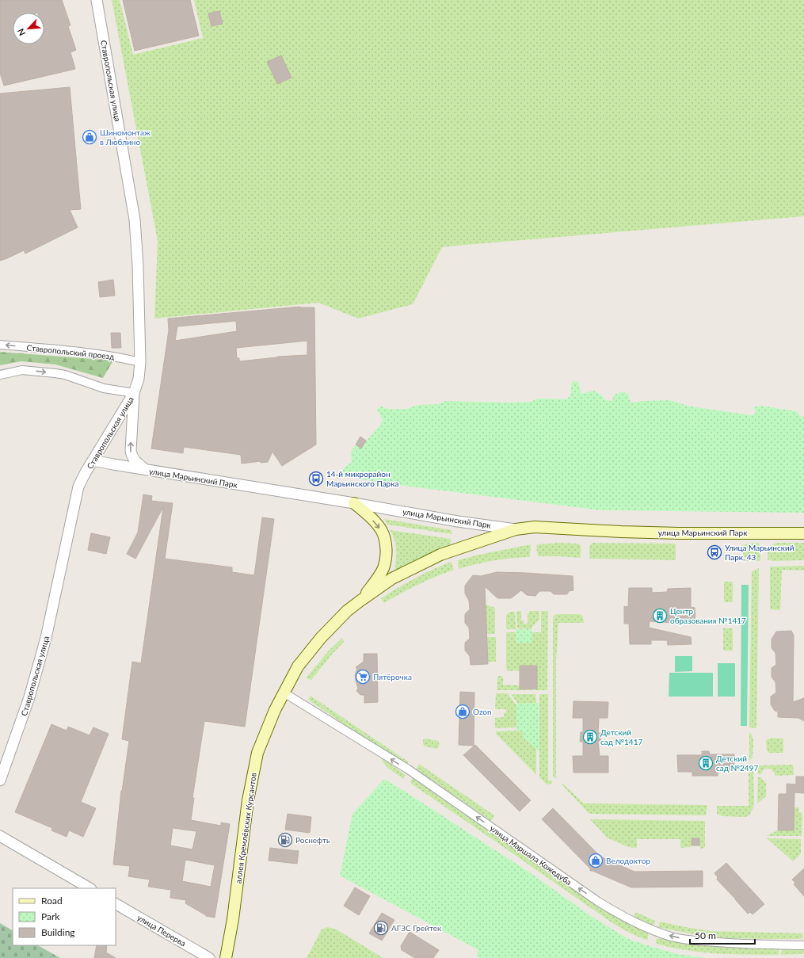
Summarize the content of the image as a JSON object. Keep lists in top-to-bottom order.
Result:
{
  "streets": {
    "main road": ["улица Марьинский Парк", "аллея Кремлёвских Курсантов"],
    "street": [
      "Ставропольская улица",
      "Ставропольский проезд",
      "улица Маршала Кожедуба",
      "улица Перерва"
    ]
  },
  "crossings": [
    ["Ставропольская улица", "Ставропольский проезд"],
    ["Ставропольская улица", "улица Марьинский Парк"],
    ["улица Марьинский Парк", "аллея Кремлёвских Курсантов"],
    ["аллея Кремлёвских Курсантов", "улица Маршала Кожедуба"]
  ],
  "one_way": ["улица Маршала Кожедуба"],
  "places": {
    "shop": ["Шиномонтаж в Люблино", "Ozon", "Велодоктор"],
    "bus stop": ["14-й микрорайон Марьинского Парка", "Улица Марьинский Парк, 43"],
    "building": ["Центр образования №1417", "Детский сад №1417", "Детский сад №2497"],
    "supermarket": ["Пятёрочка"],
    "fuel station": ["Роснефть", "АГЗС Грейтек"]
  },
  "legend": ["Road", "Park", "Building"],
  "scale_bar": "50 m",
  "north": "bottom left"
}
